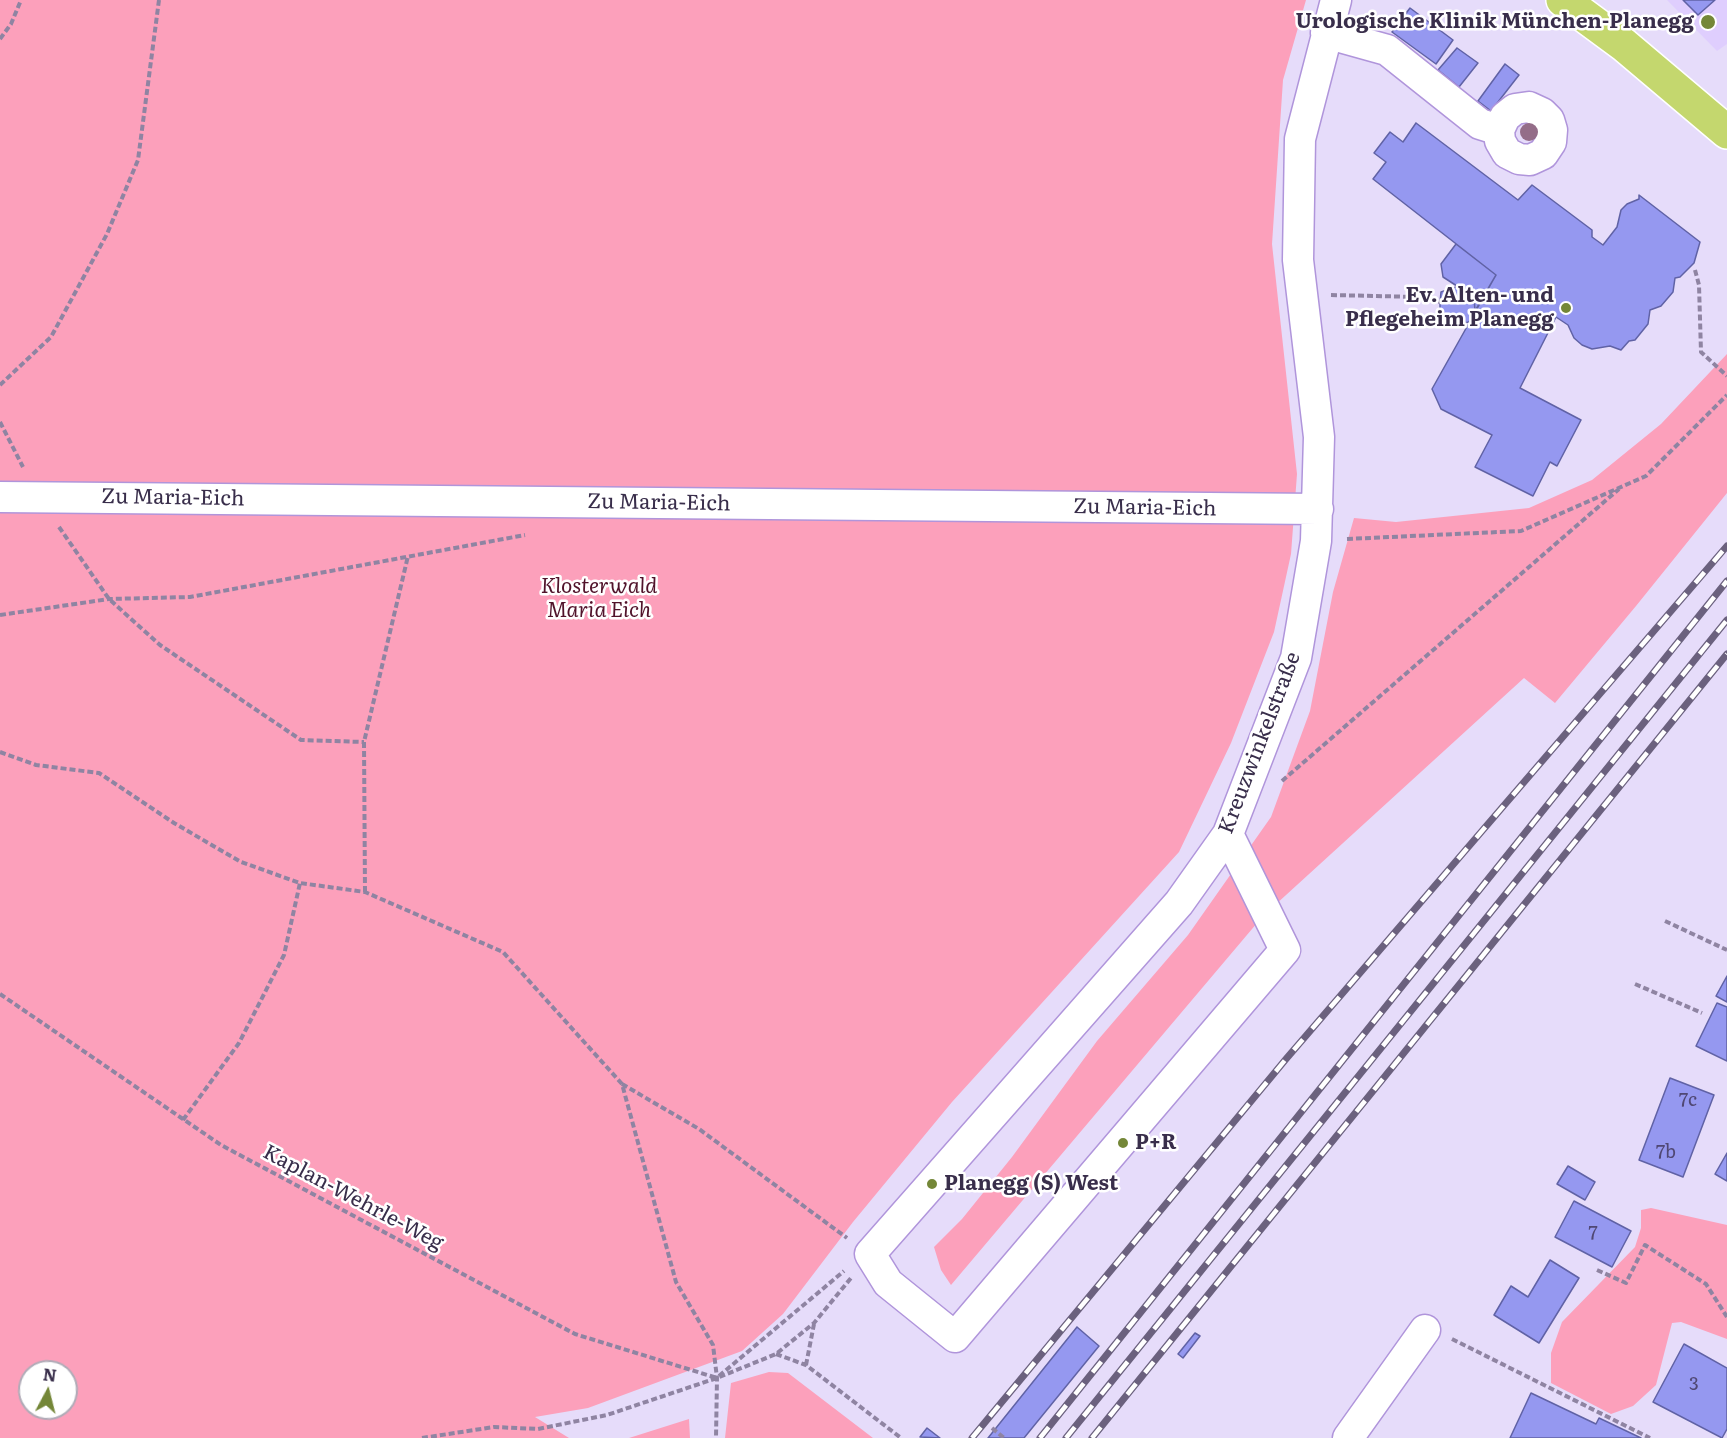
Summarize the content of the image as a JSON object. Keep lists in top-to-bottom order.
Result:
{
  "streets": {
    "street": ["Zu Maria-Eich", "Kreuzwinkelstraße"],
    "path": ["Kaplan-Wehrle-Weg"]
  },
  "crossings": [
    ["Zu Maria-Eich", "Kreuzwinkelstraße"]
  ],
  "parks": ["Klosterwald Maria Eich"],
  "places": [
    "Urologische Klinik München-Planegg",
    "Ev. Alten- und Pflegeheim Planegg",
    "P+R",
    "Planegg (S) West"
  ],
  "house_numbers": [
    "7c",
    "7b",
    "7",
    "3"
  ],
  "north": "top"
}
